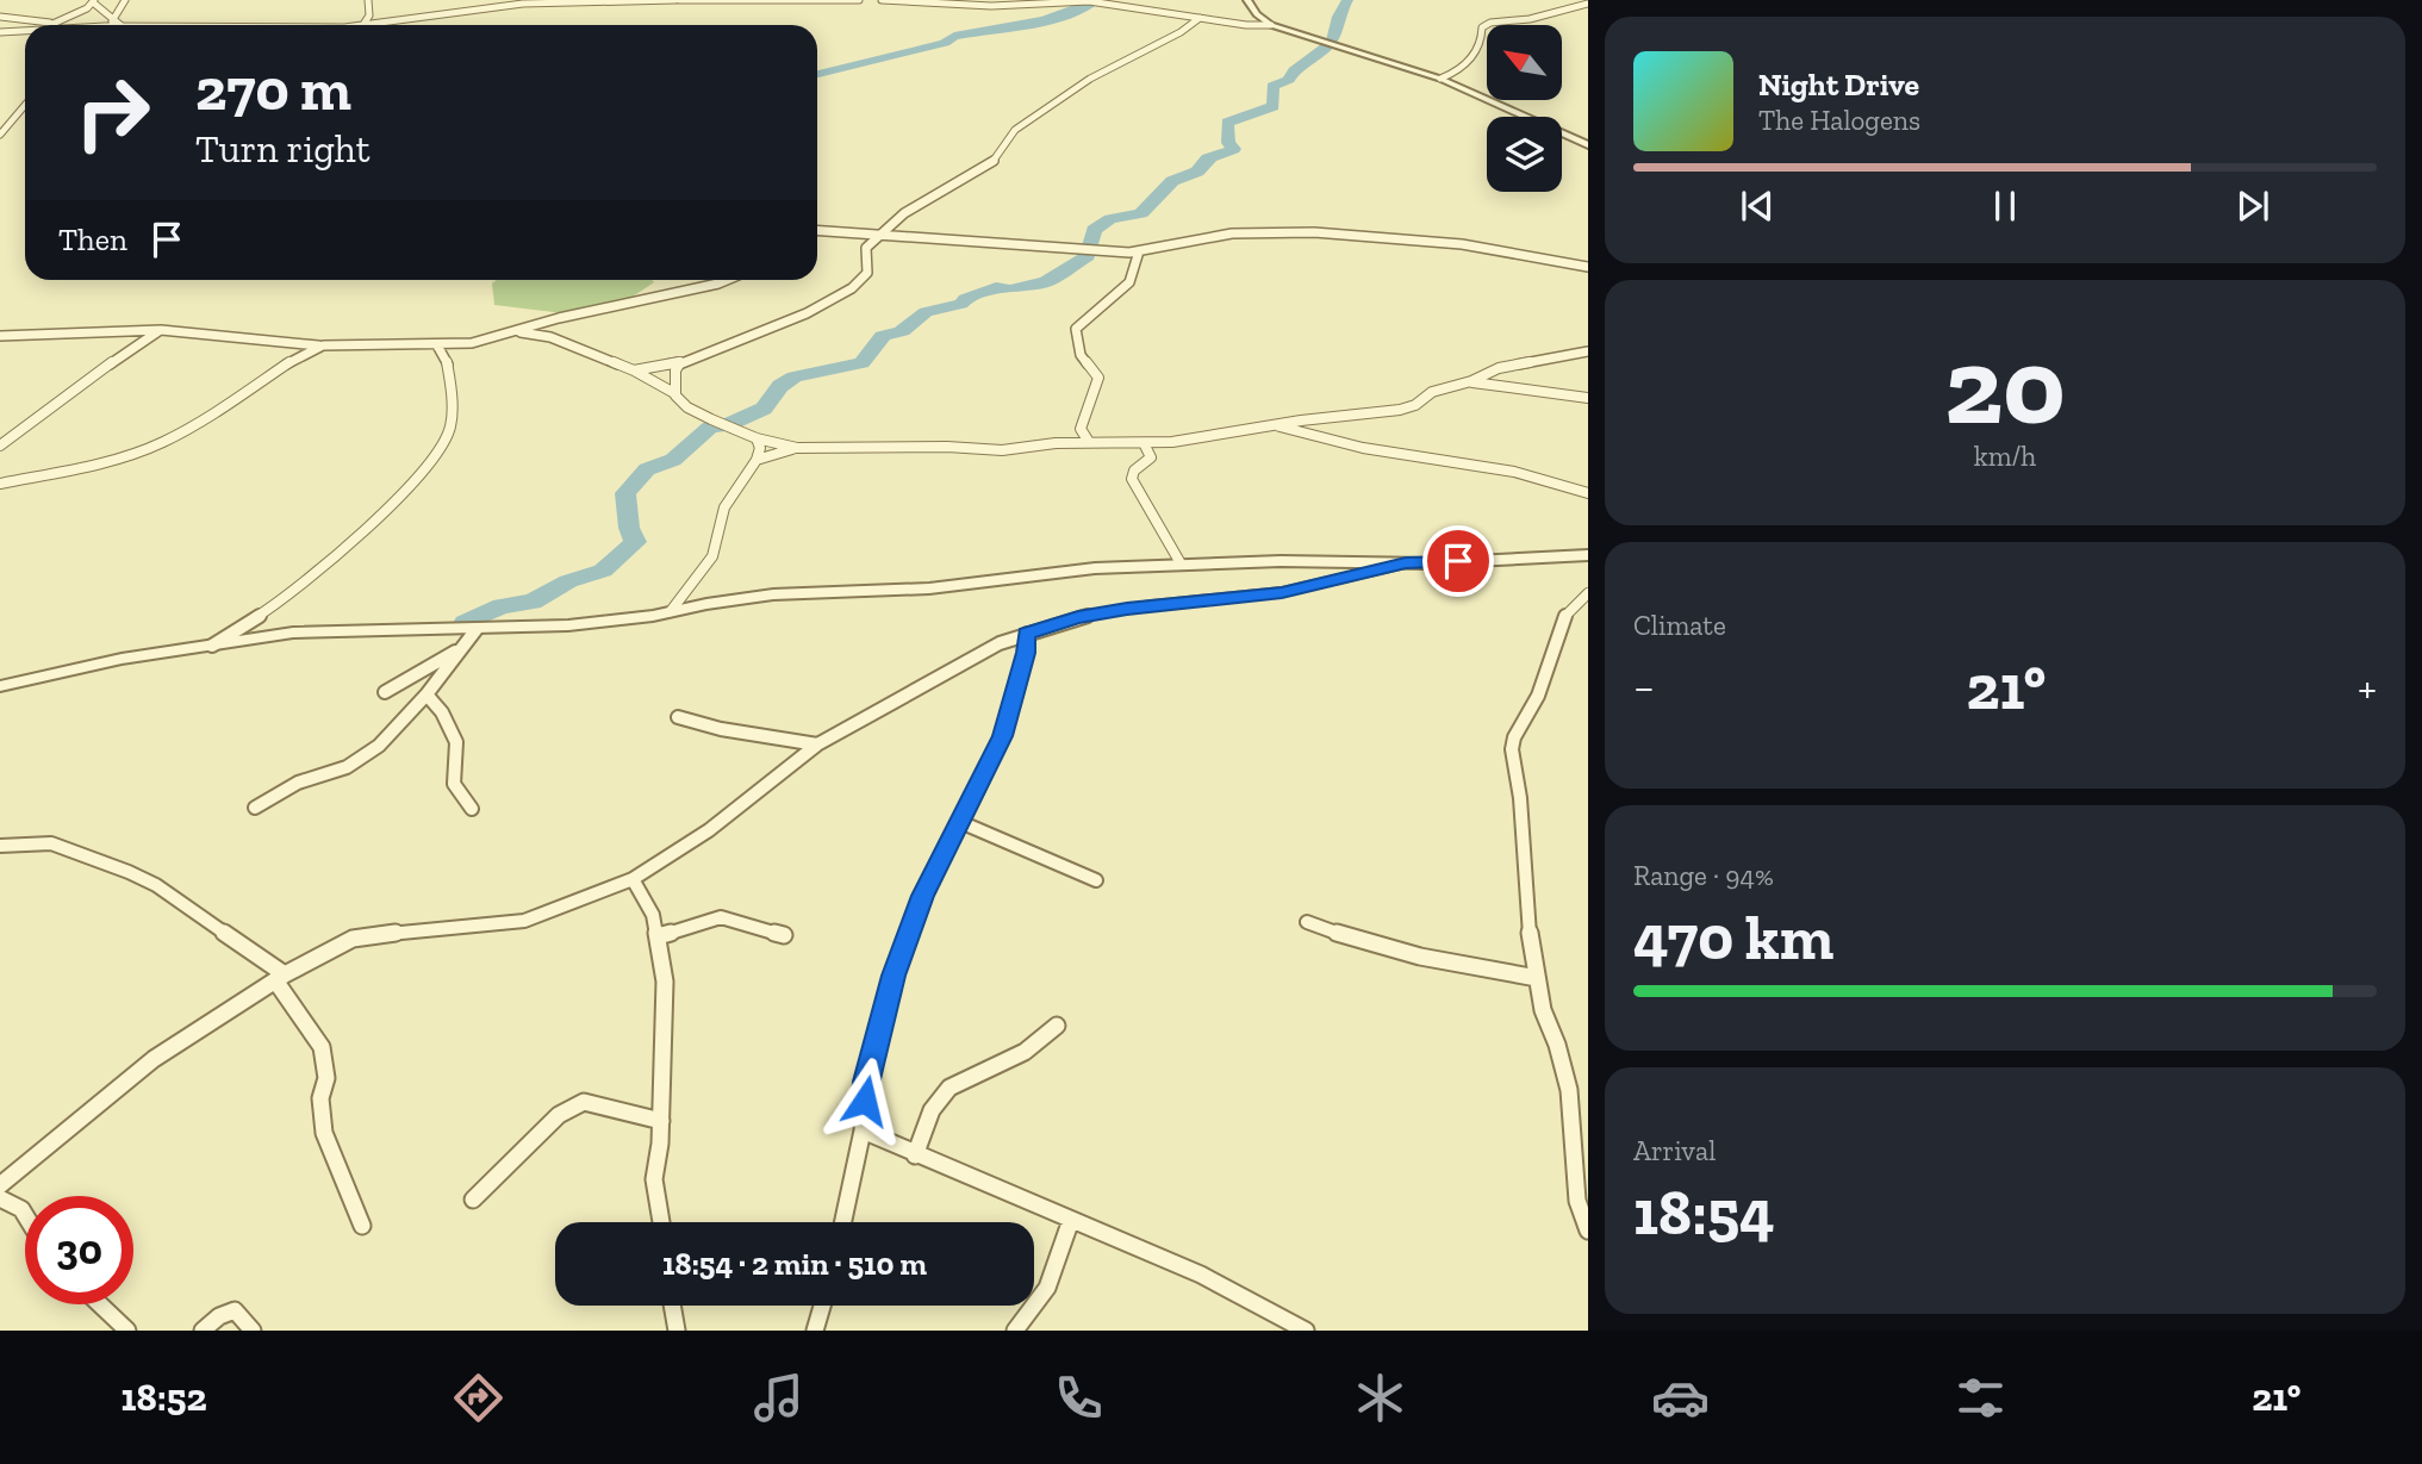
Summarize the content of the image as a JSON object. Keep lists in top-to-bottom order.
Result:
{
  "north": "top left",
  "page": {
    "turn": ["270 m", "Turn right"],
    "song": ["Night Drive", "The Halogens"],
    "then": "Then",
    "tile": [
      ["20", "km/h"],
      "Climate",
      ["Range · 94%", "470 km"],
      ["Arrival", "18:54"]
    ],
    "heat": ["−", "21°", "+"],
    "limit": "30",
    "trip": "18:54 · 2 min · 510 m",
    "tabs": ["18:52", "21°"]
  }
}
